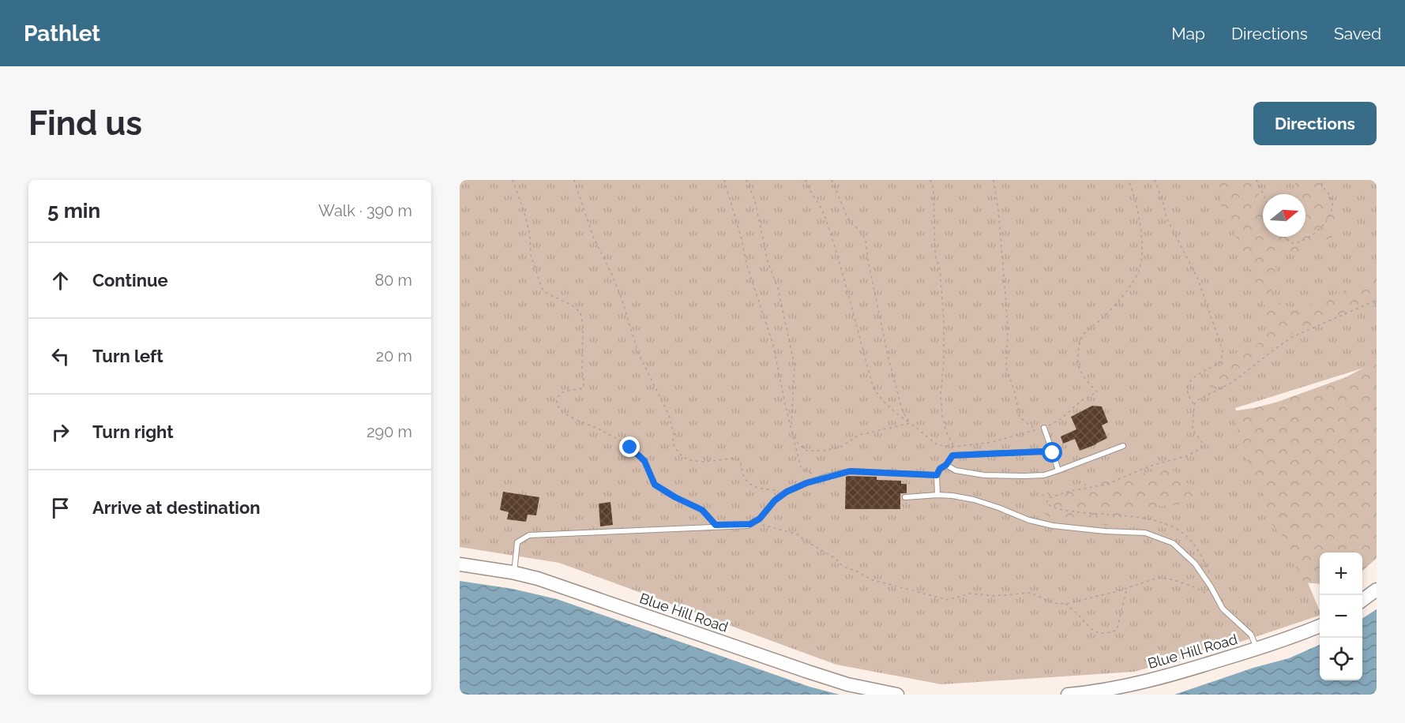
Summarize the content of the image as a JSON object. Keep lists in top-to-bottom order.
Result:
{
  "streets": {
    "street": ["Blue Hill Road"]
  },
  "north": "right",
  "page": {
    "header": "Pathlet",
    "nav": ["Map", "Directions", "Saved"],
    "buttons": "Directions",
    "title": "Find us",
    "heading": ["5 min", "Walk · 390 m"],
    "list": [
      ["Continue", "80 m"],
      ["Turn left", "20 m"],
      ["Turn right", "290 m"],
      "Arrive at destination"
    ],
    "map_buttons": ["+", "−"]
  }
}
